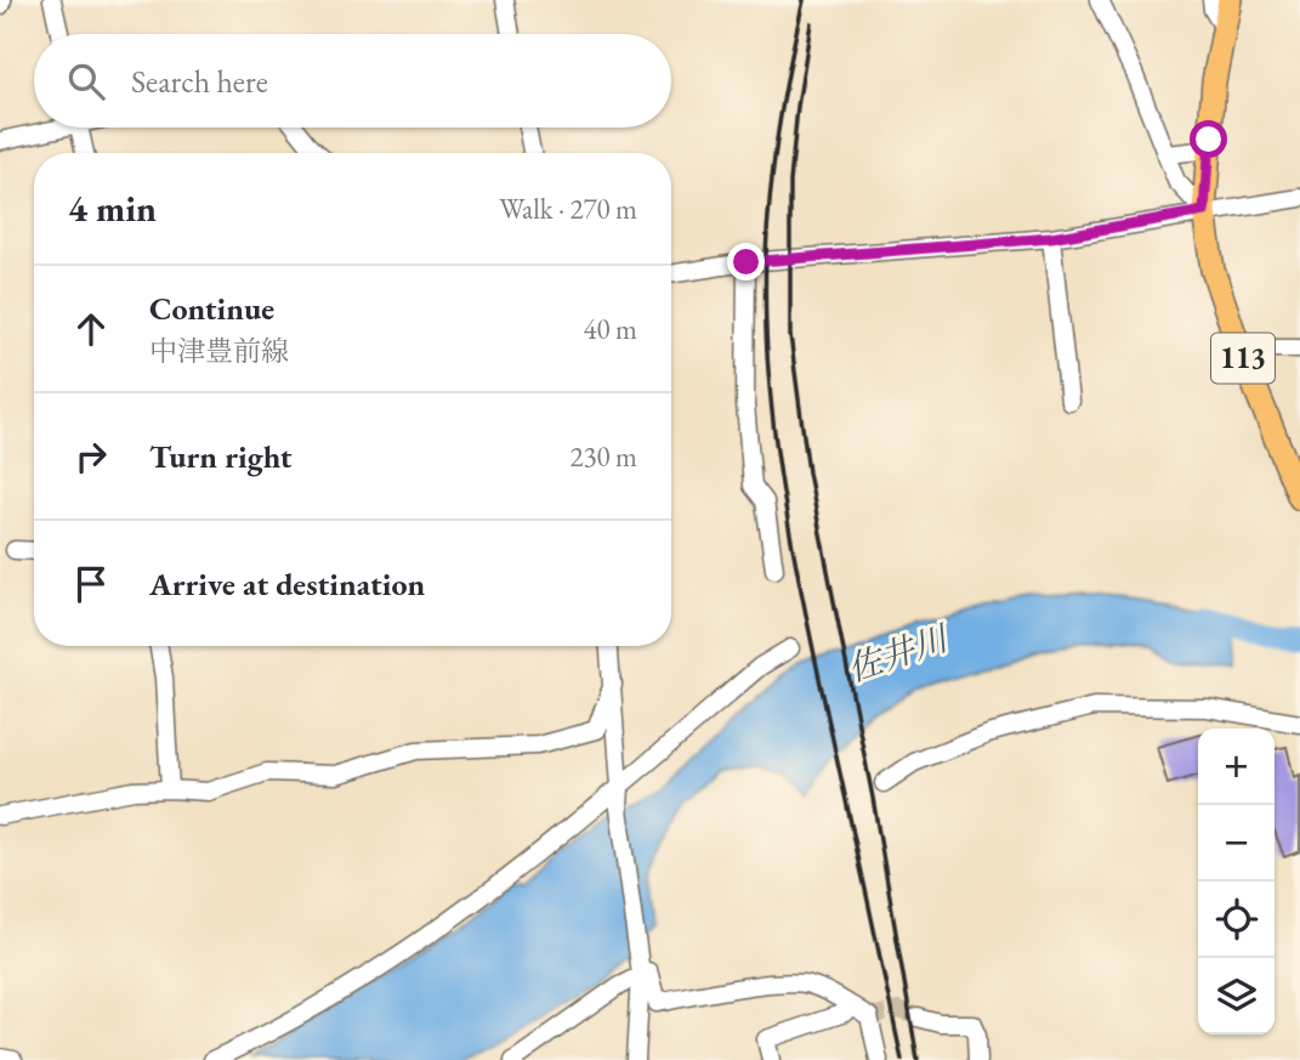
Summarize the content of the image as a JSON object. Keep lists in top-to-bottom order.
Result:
{
  "streets": {
    "main road": ["113"]
  },
  "water": ["佐井川"],
  "page": {
    "search": "Search here",
    "heading": ["4 min", "Walk · 270 m"],
    "list": [
      ["Continue", "中津豊前線", "40 m"],
      ["Turn right", "230 m"],
      "Arrive at destination"
    ],
    "map_buttons": ["+", "−"]
  }
}
